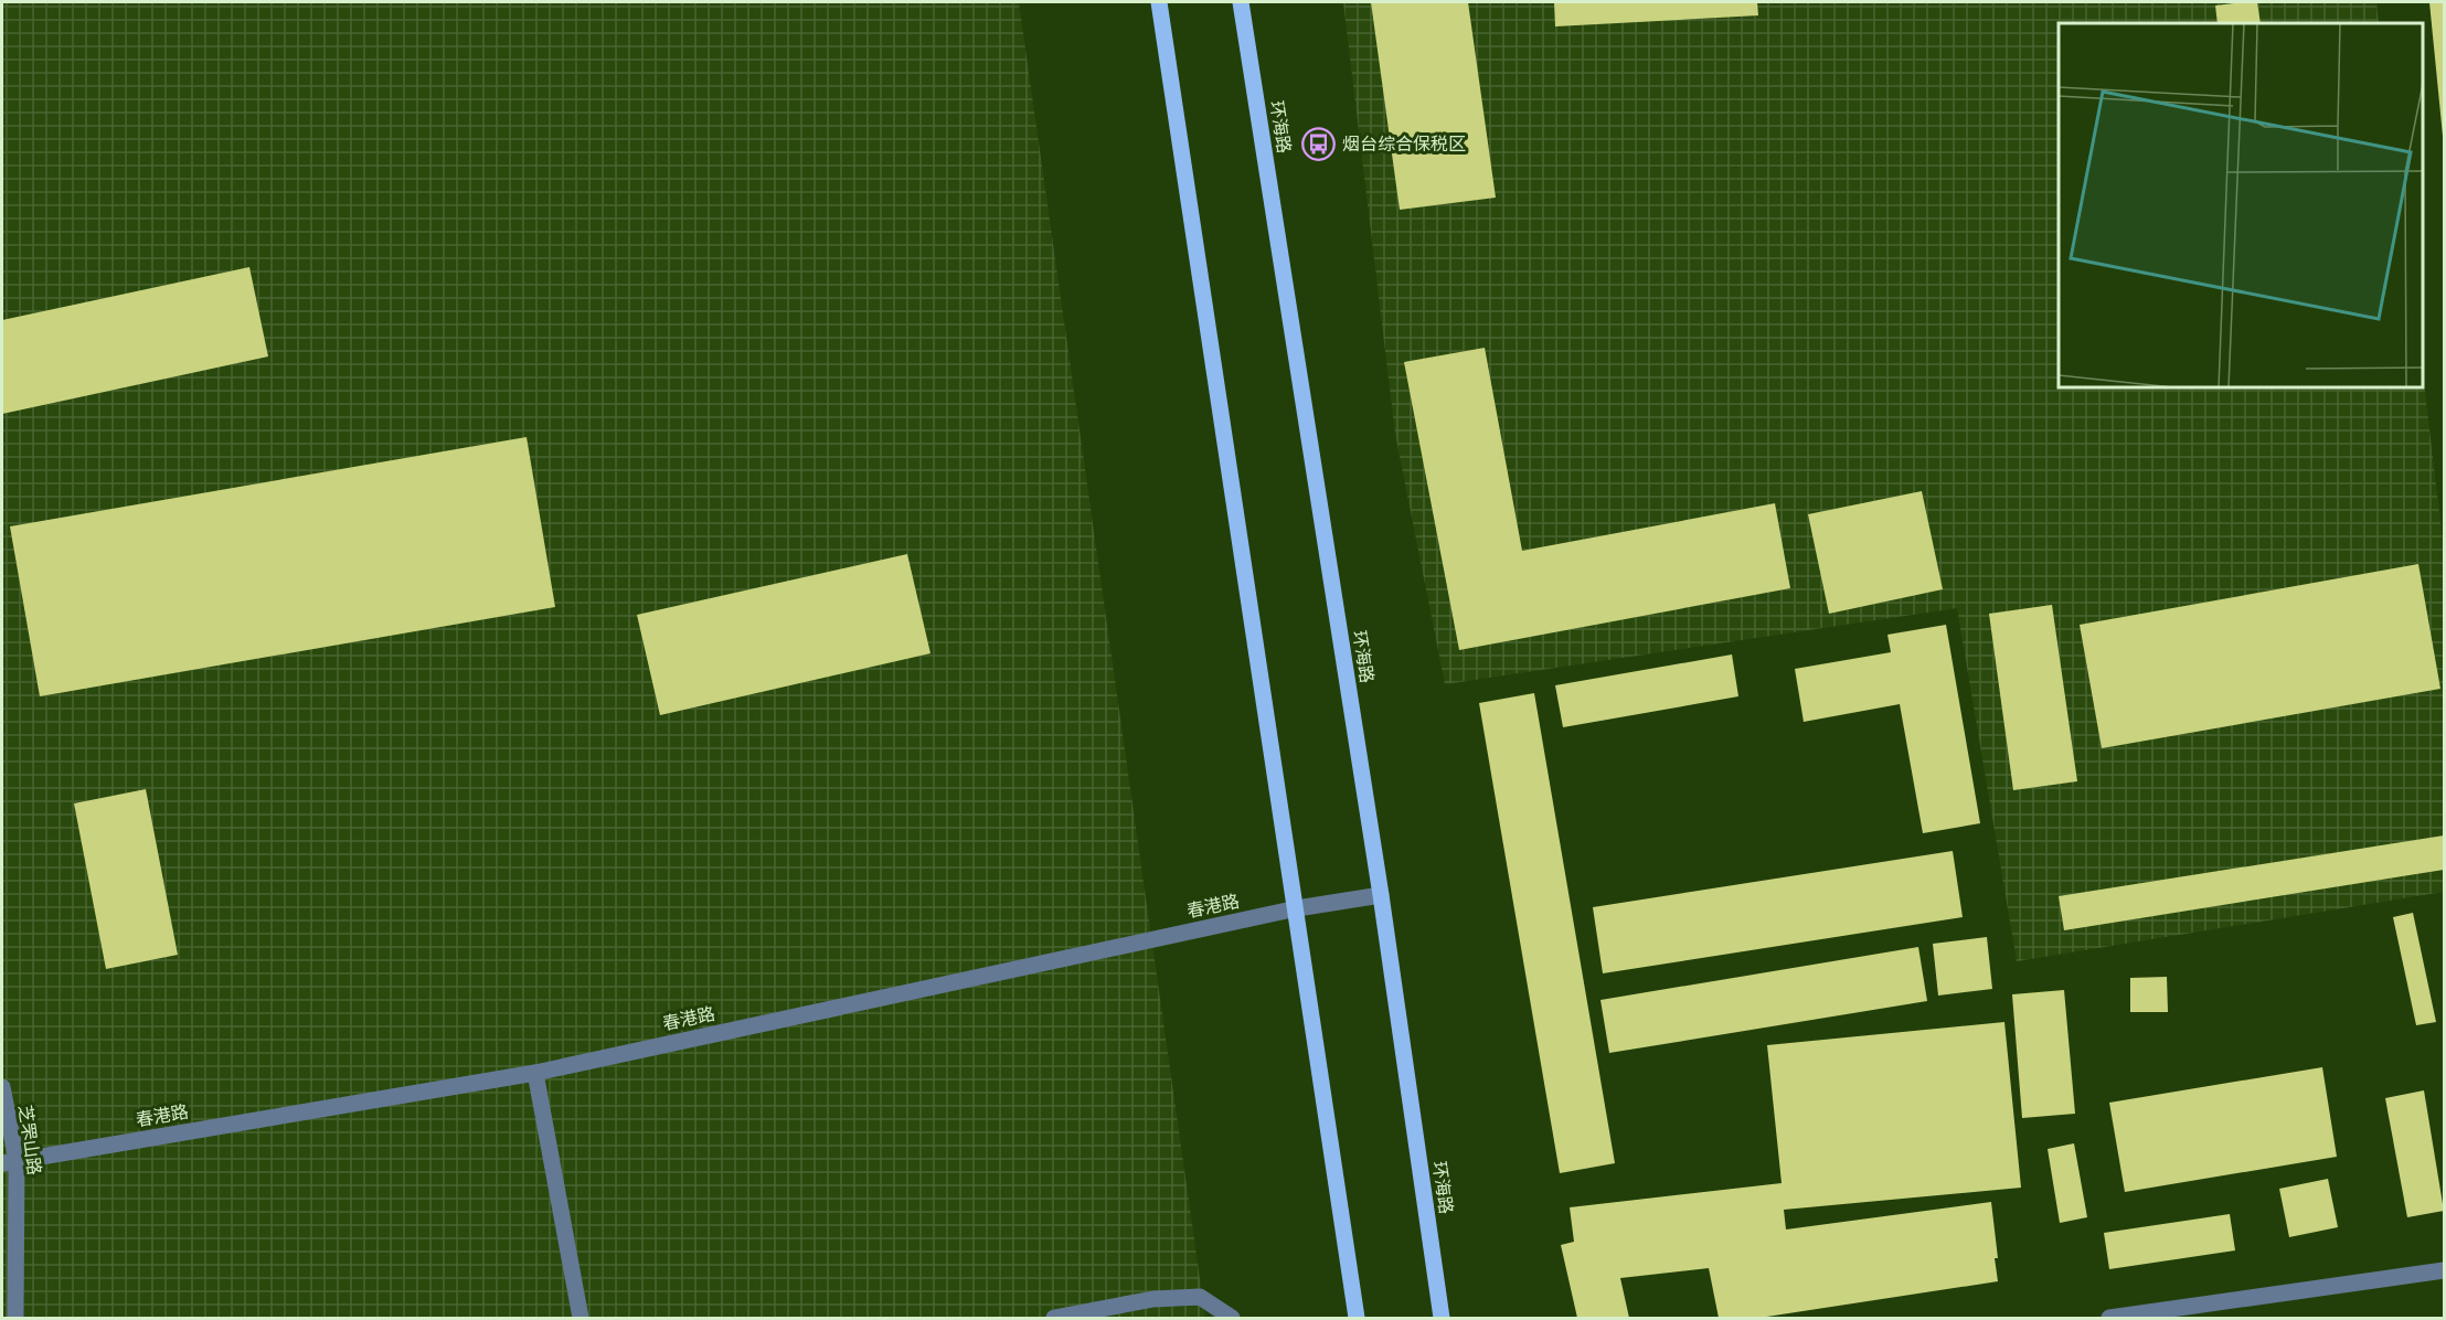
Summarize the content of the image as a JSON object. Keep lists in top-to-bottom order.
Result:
{
  "streets": {
    "main road": ["环海路"],
    "street": ["春港路", "芝罘山路"]
  },
  "crossings": [
    ["环海路", "春港路"],
    ["春港路", "芝罘山路"]
  ],
  "places": {
    "bus stop": ["烟台综合保税区"]
  }
}
